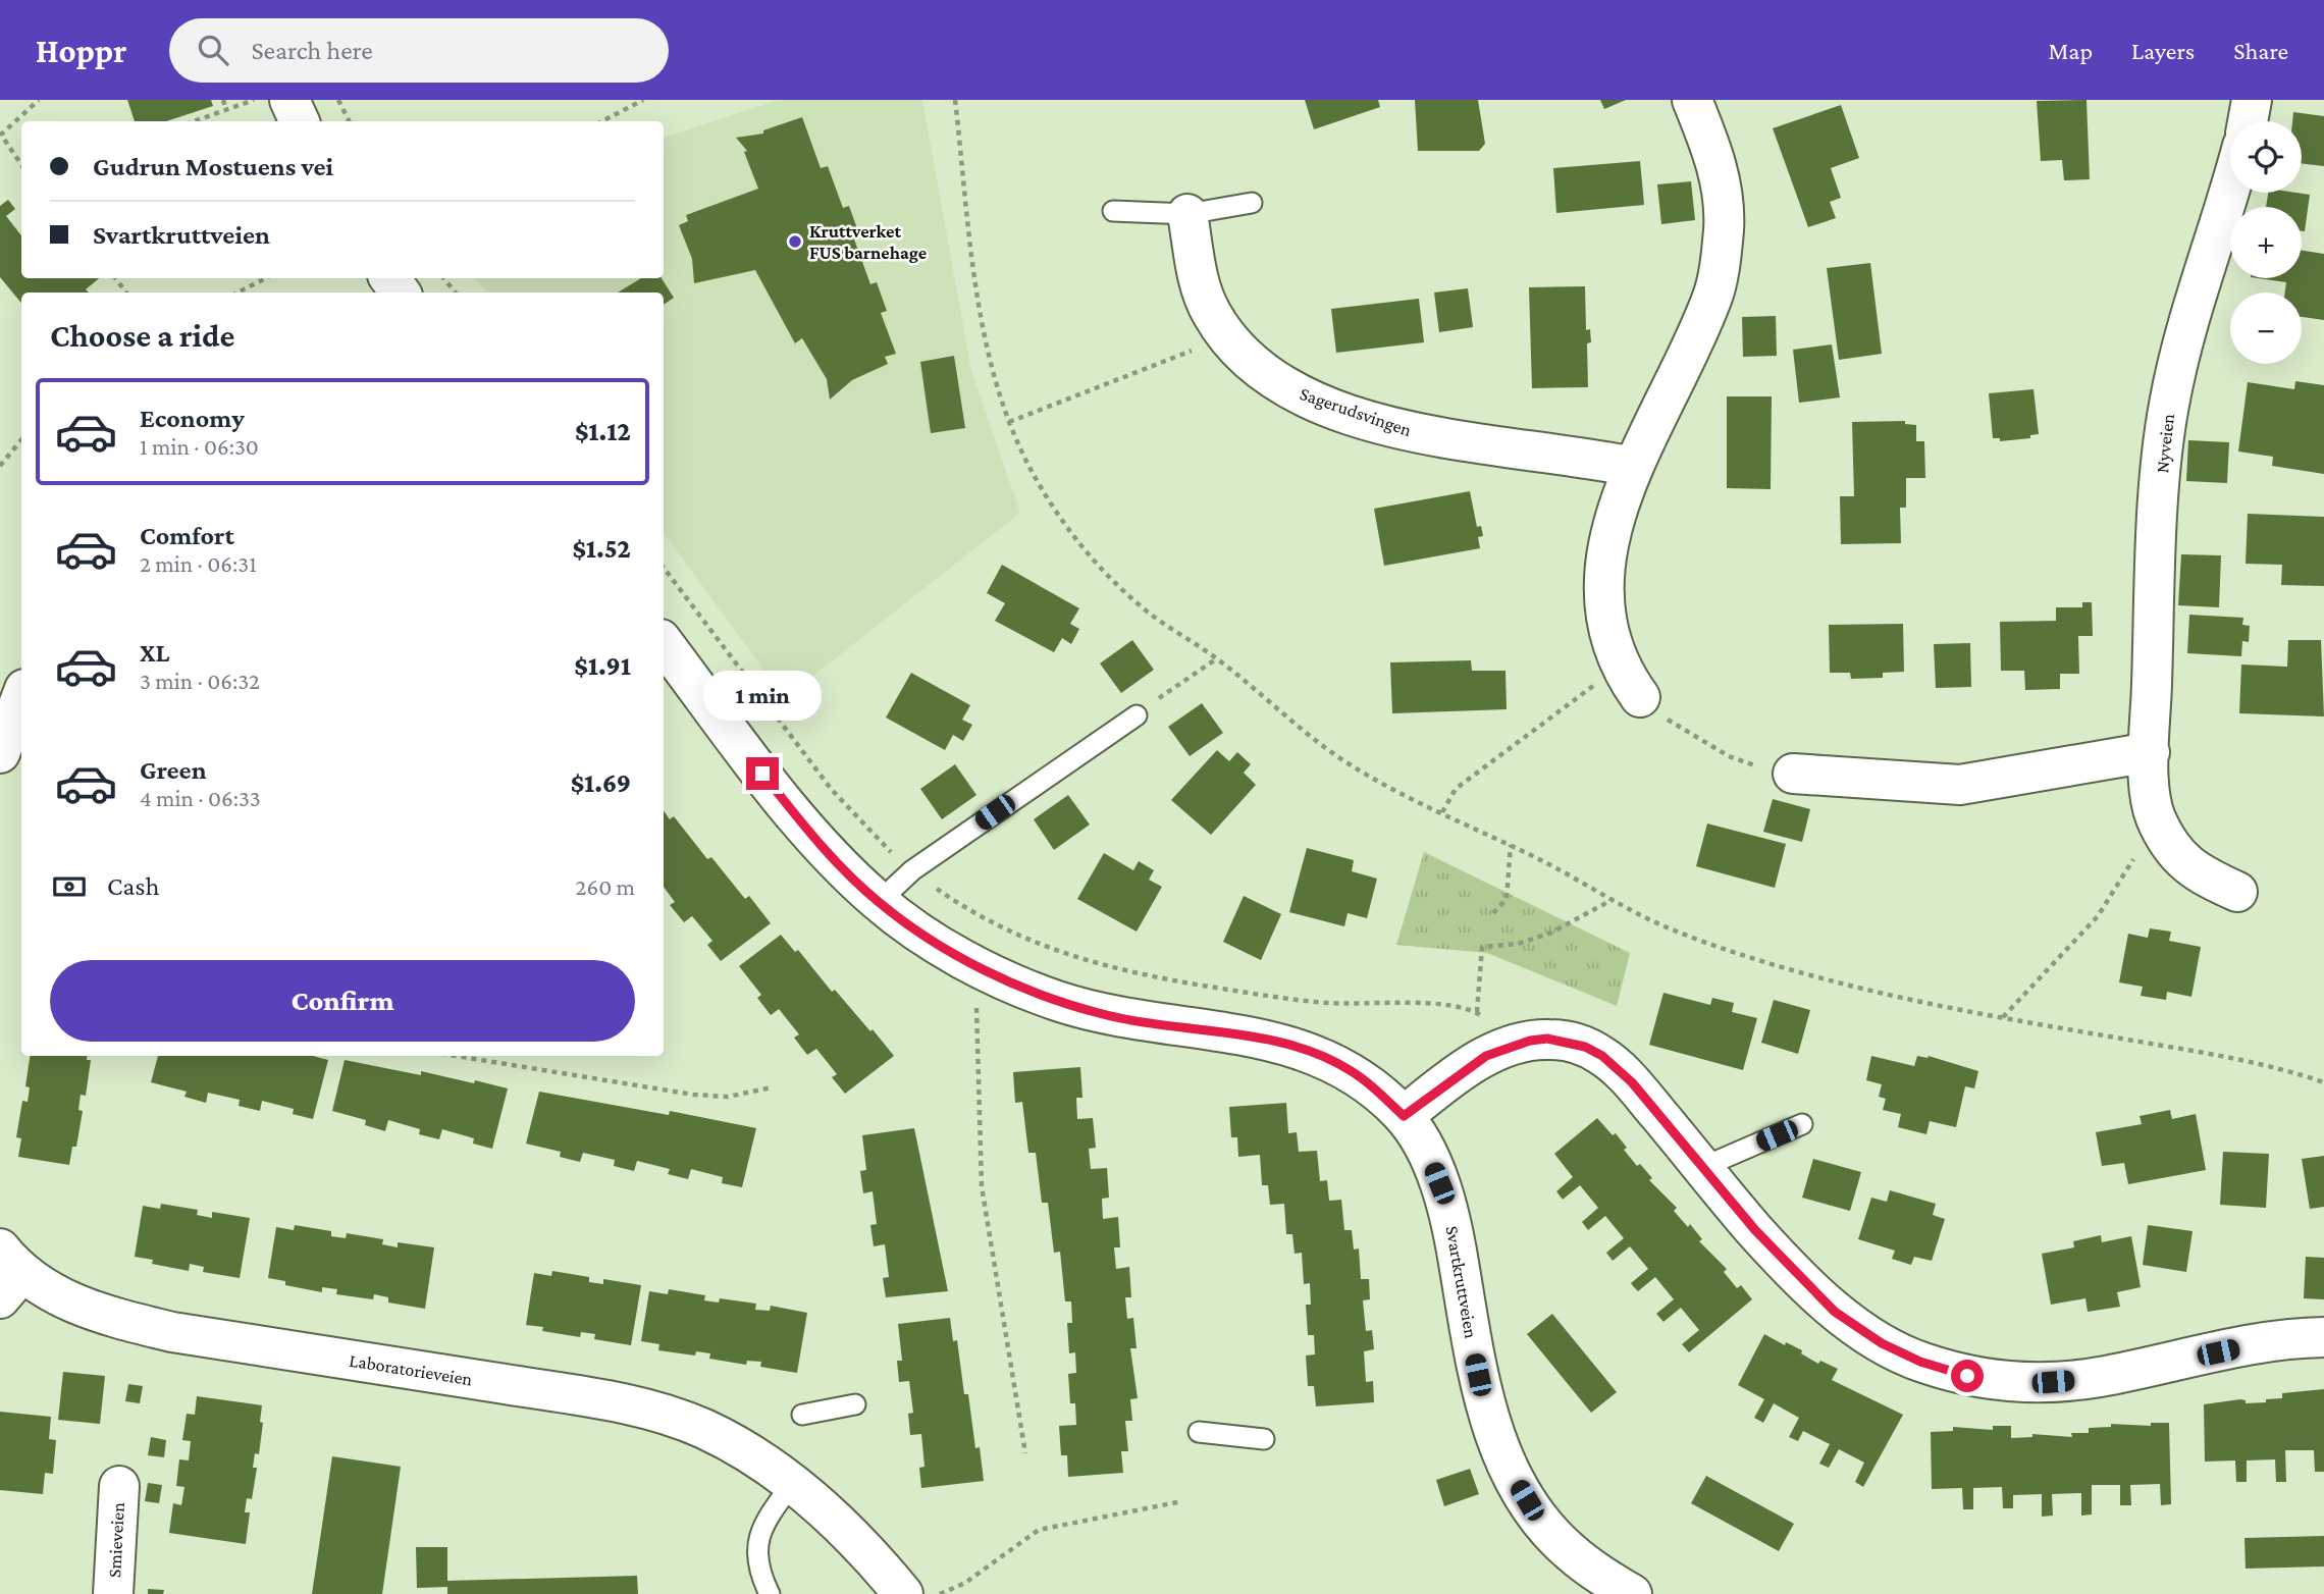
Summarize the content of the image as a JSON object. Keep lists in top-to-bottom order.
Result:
{
  "streets": {
    "street": [
      "Sagerudsvingen",
      "Nyveien",
      "Svartkruttveien",
      "Laboratorieveien",
      "Smieveien"
    ]
  },
  "places": ["Kruttverket FUS barnehage"],
  "page": {
    "header": "Hoppr",
    "search": "Search here",
    "nav": ["Map", "Layers", "Share"],
    "map_buttons": ["+", "−"],
    "banner": ["Gudrun Mostuens vei", "Svartkruttveien"],
    "heading": "Choose a ride",
    "list": [
      {
        "name": "Economy",
        "note": "1 min · 06:30",
        "value": "$1.12"
      },
      {
        "name": "Comfort",
        "note": "2 min · 06:31",
        "value": "$1.52"
      },
      {
        "name": "XL",
        "note": "3 min · 06:32",
        "value": "$1.91"
      },
      {
        "name": "Green",
        "note": "4 min · 06:33",
        "value": "$1.69"
      }
    ],
    "bubble": "1 min",
    "pay": ["Cash", "260 m"],
    "buttons": "Confirm"
  }
}
